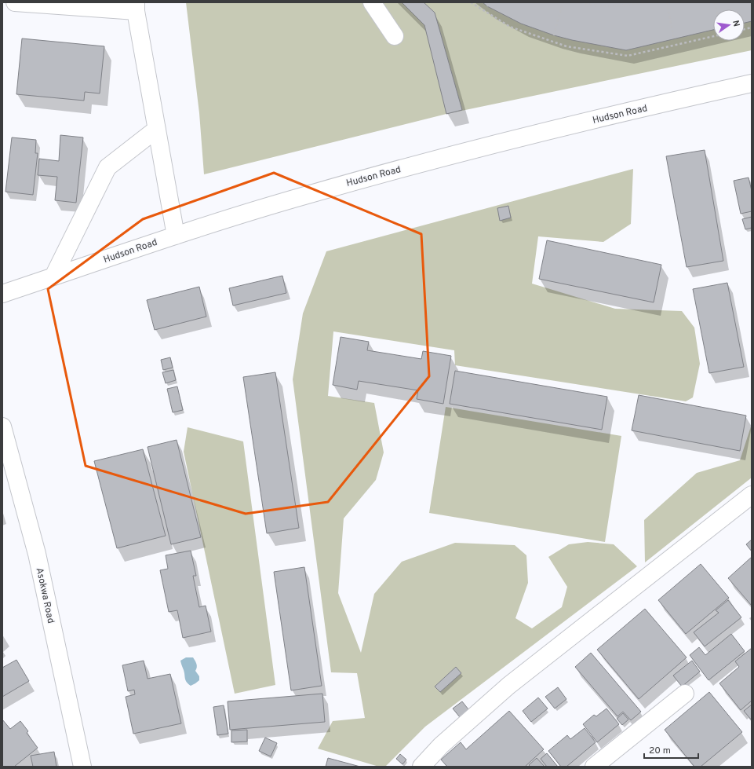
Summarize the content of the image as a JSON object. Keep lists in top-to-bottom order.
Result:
{
  "streets": {
    "street": ["Hudson Road", "Asokwa Road"]
  },
  "scale_bar": "20 m",
  "north": "right"
}
